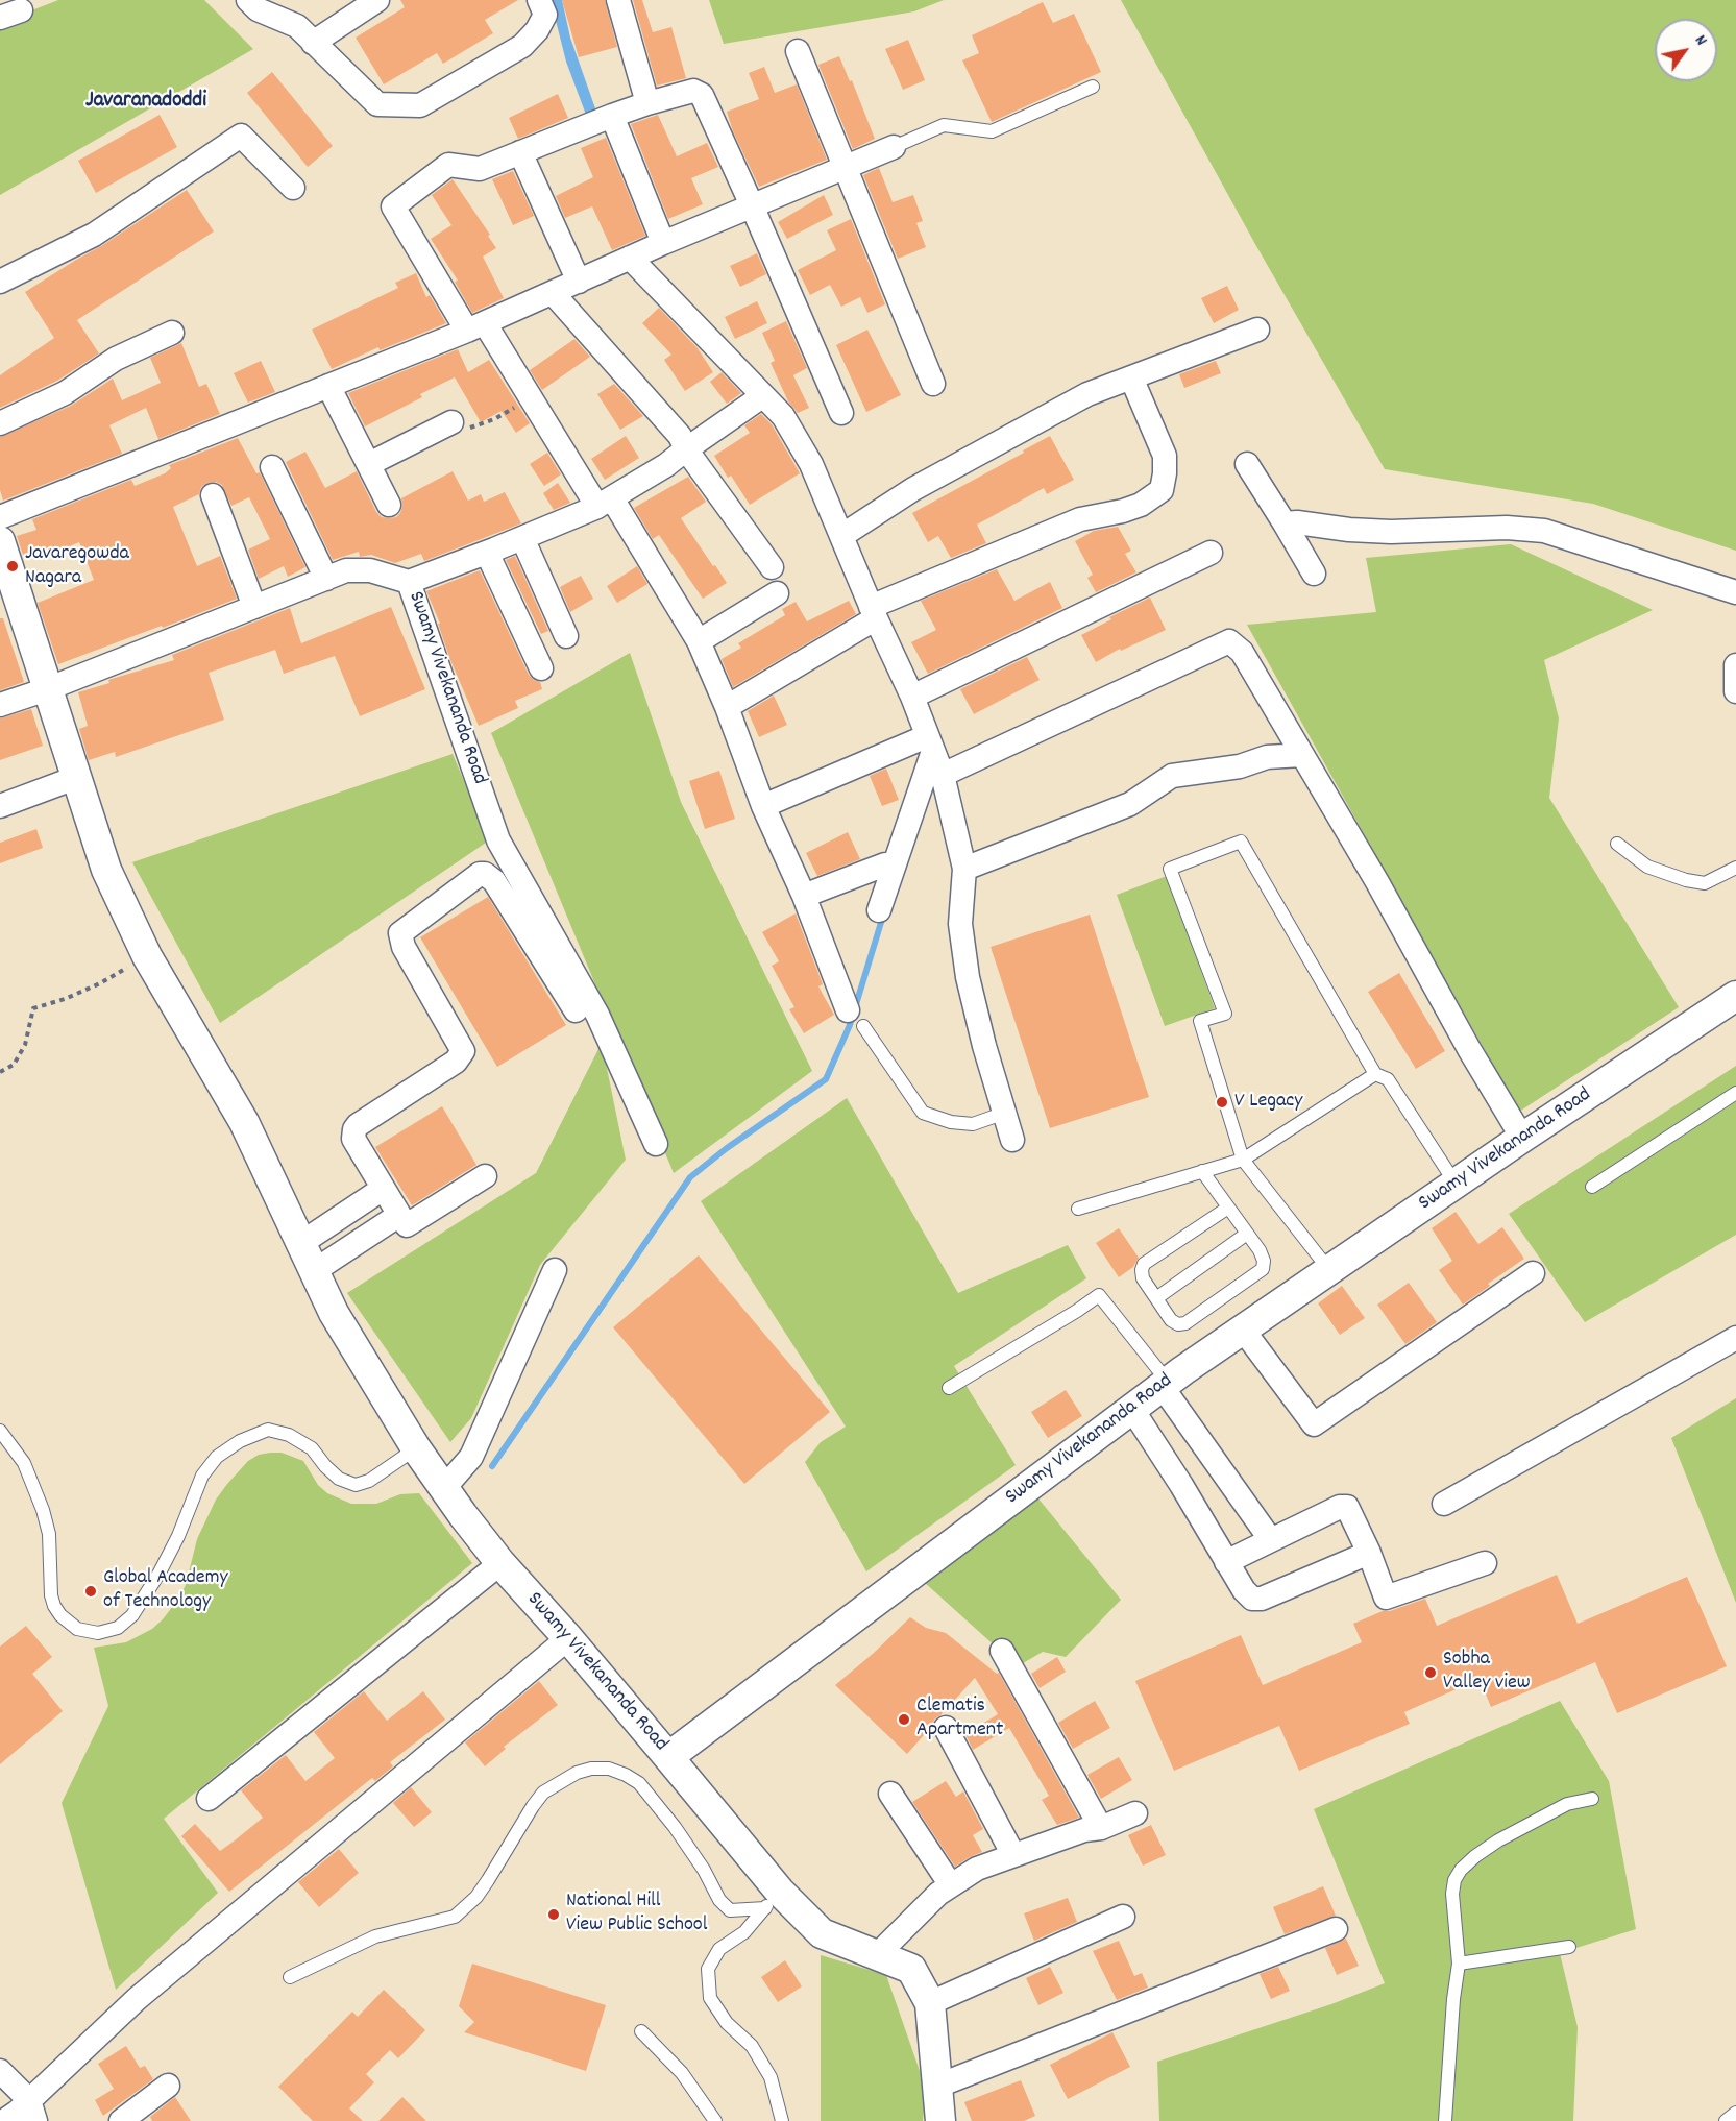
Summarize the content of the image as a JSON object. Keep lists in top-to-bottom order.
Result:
{
  "streets": {
    "street": ["Swamy Vivekananda Road"]
  },
  "districts": ["Javaranadoddi"],
  "places": [
    "Javaregowda Nagara",
    "V Legacy",
    "Global Academy of Technology",
    "Sobha Valley view",
    "Clematis Apartment",
    "National Hill View Public School"
  ],
  "north": "top right"
}
